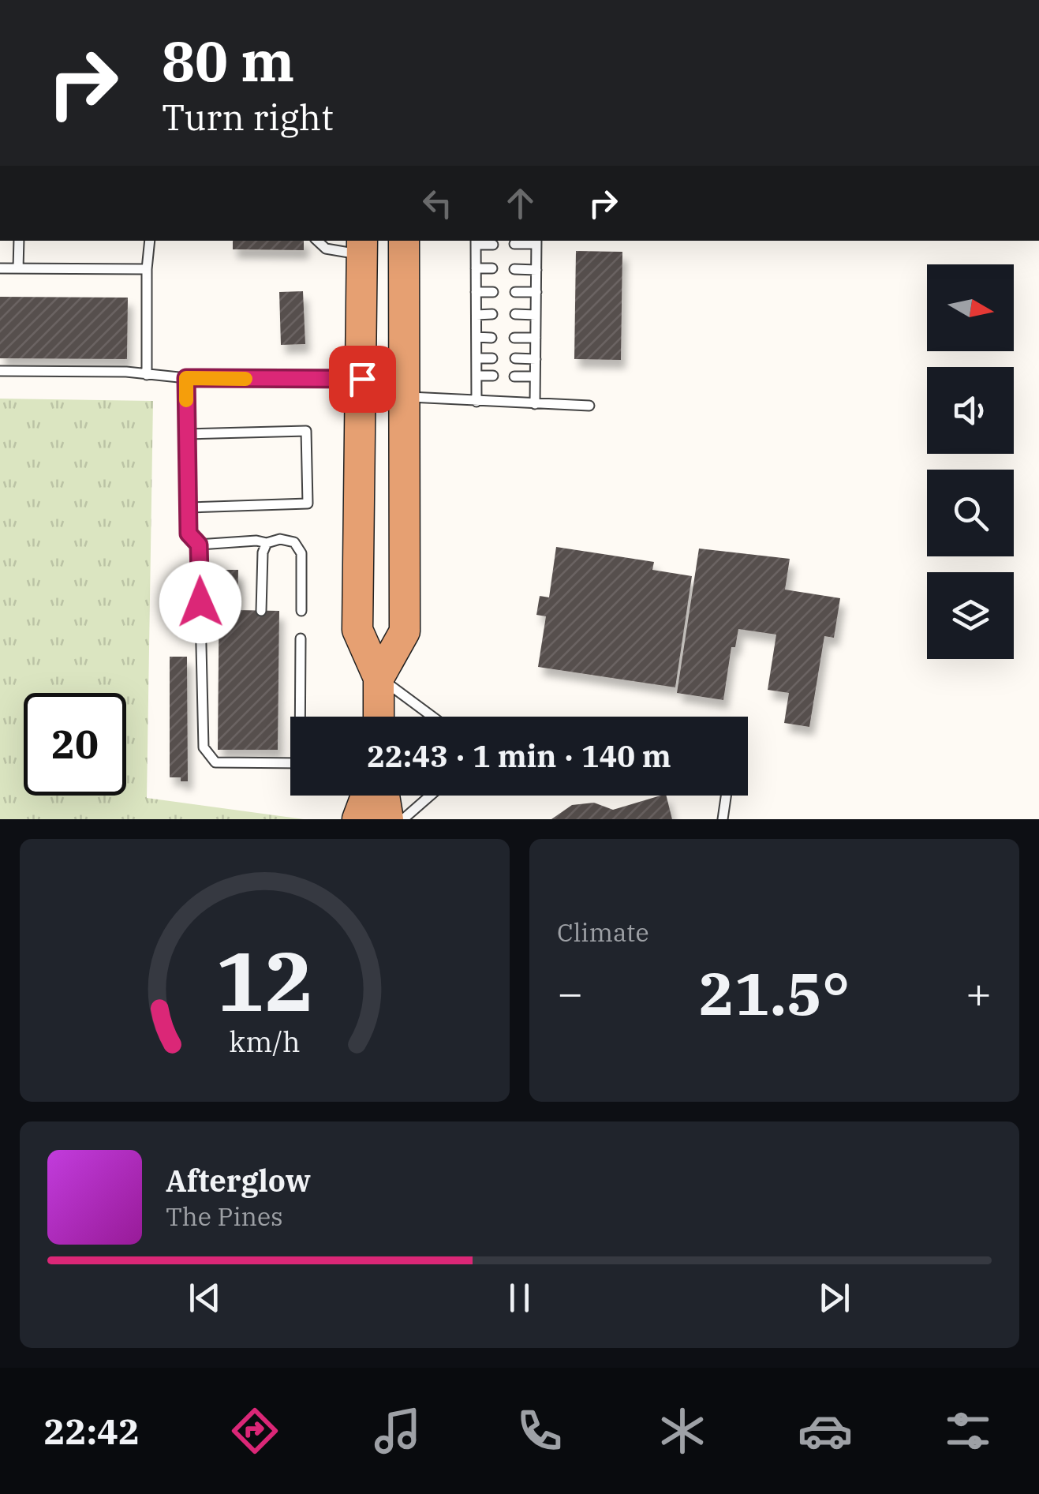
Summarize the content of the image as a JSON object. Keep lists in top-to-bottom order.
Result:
{
  "north": "right",
  "page": {
    "turn": ["80 m", "Turn right"],
    "limit": "20",
    "trip": "22:43 · 1 min · 140 m",
    "tile": "Climate",
    "heat": ["−", "21.5°", "+"],
    "song": ["Afterglow", "The Pines"],
    "tabs": "22:42",
    "gauge": ["12", "km/h"]
  }
}
